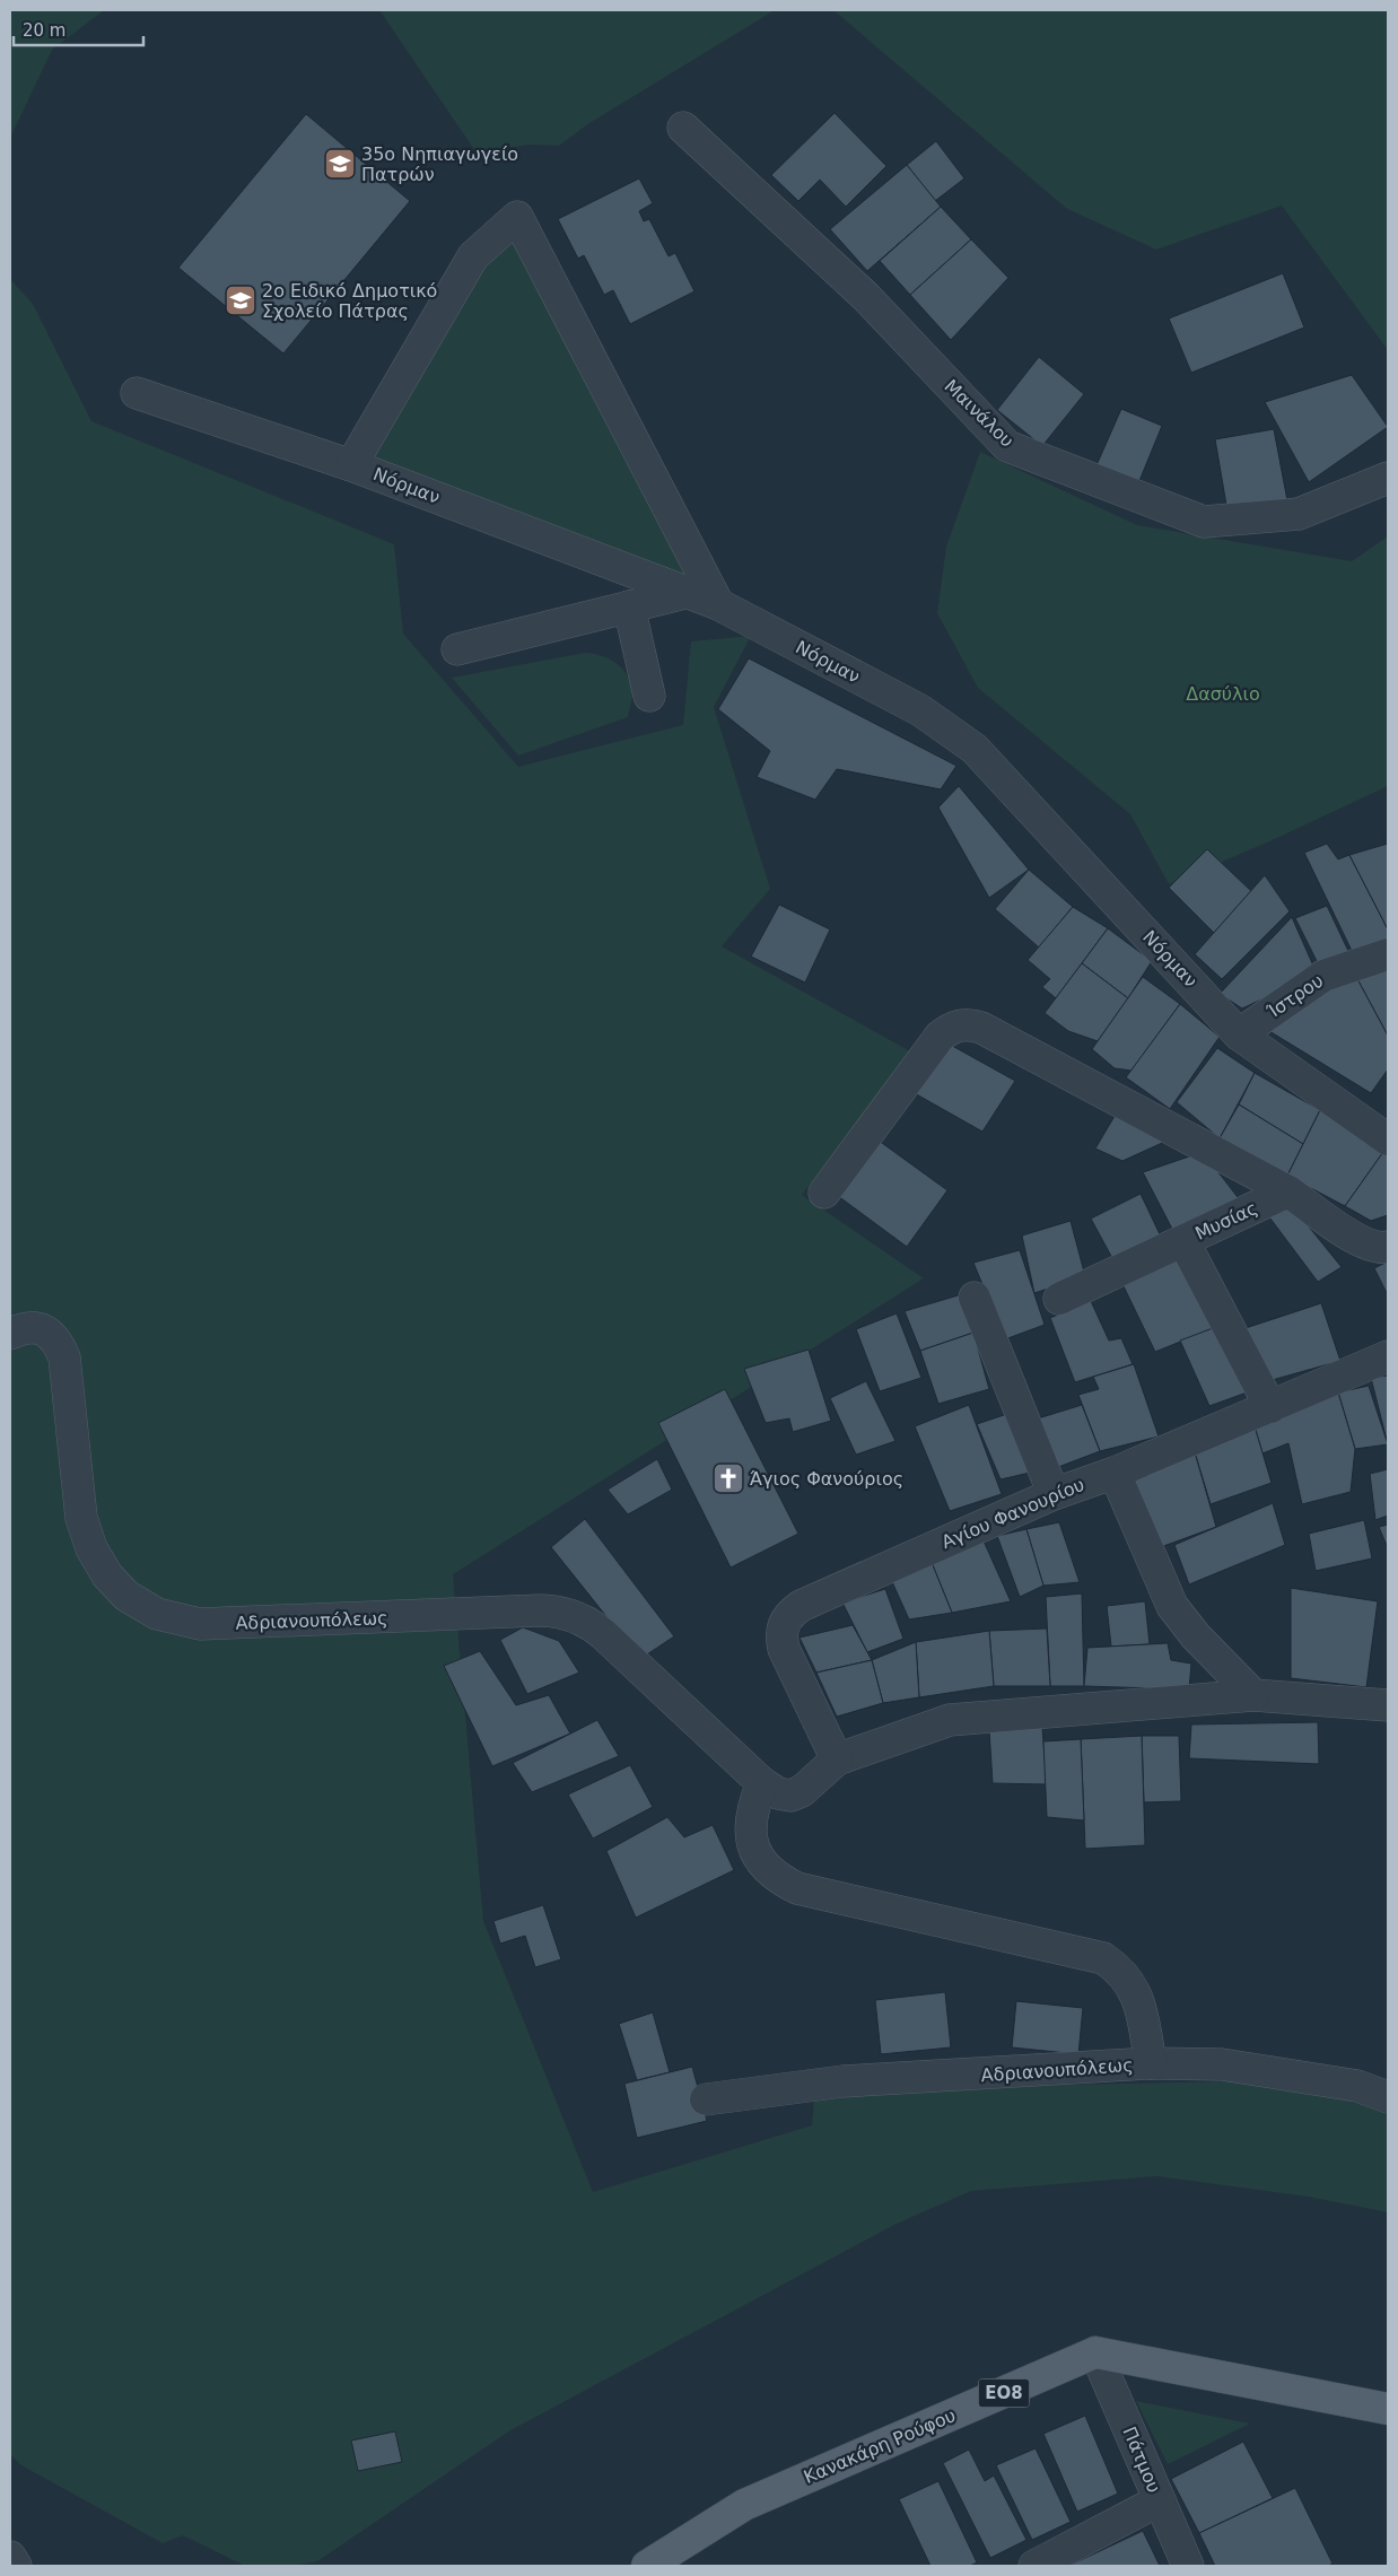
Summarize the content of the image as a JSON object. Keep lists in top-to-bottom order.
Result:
{
  "streets": {
    "main road": ["ΕΟ8", "Κανακάρη Ρούφου"],
    "street": [
      "Μαινάλου",
      "Νόρμαν",
      "Ίστρου",
      "Μυσίας",
      "Αγίου Φανουρίου",
      "Αδριανουπόλεως",
      "Πάτμου"
    ]
  },
  "crossings": [
    ["Νόρμαν", "Ίστρου"],
    ["Αγίου Φανουρίου", "Αδριανουπόλεως"],
    ["Κανακάρη Ρούφου", "Πάτμου"]
  ],
  "parks": ["Δασύλιο"],
  "places": {
    "school or university": ["35ο Νηπιαγωγείο Πατρών", "2ο Ειδικό Δημοτικό Σχολείο Πάτρας"],
    "church": ["Άγιος Φανούριος"]
  },
  "scale_bar": "20 m"
}
